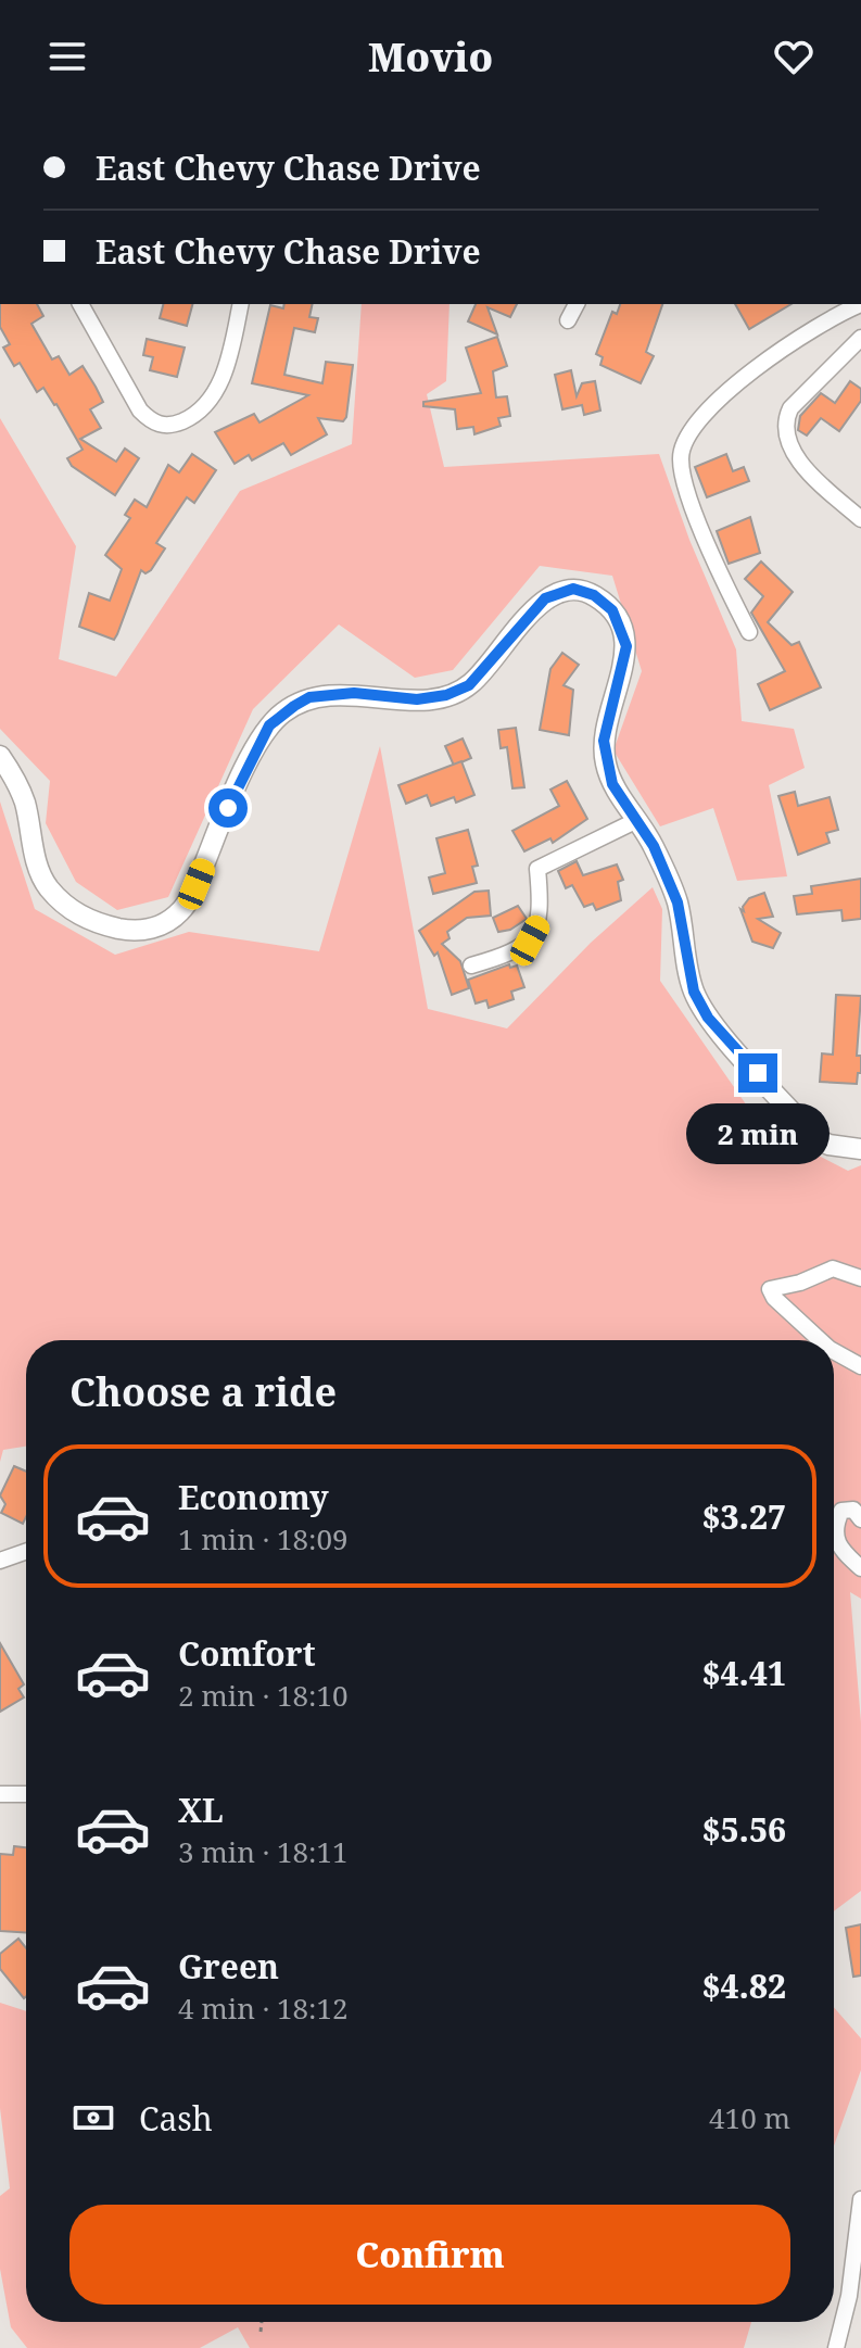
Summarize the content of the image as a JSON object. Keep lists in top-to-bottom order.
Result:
{
  "page": {
    "header": "Movio",
    "banner": ["East Chevy Chase Drive", "East Chevy Chase Drive"],
    "bubble": "2 min",
    "heading": "Choose a ride",
    "list": [
      {
        "name": "Economy",
        "note": "1 min · 18:09",
        "value": "$3.27"
      },
      {
        "name": "Comfort",
        "note": "2 min · 18:10",
        "value": "$4.41"
      },
      {
        "name": "XL",
        "note": "3 min · 18:11",
        "value": "$5.56"
      },
      {
        "name": "Green",
        "note": "4 min · 18:12",
        "value": "$4.82"
      }
    ],
    "pay": ["Cash", "410 m"],
    "buttons": "Confirm"
  }
}
